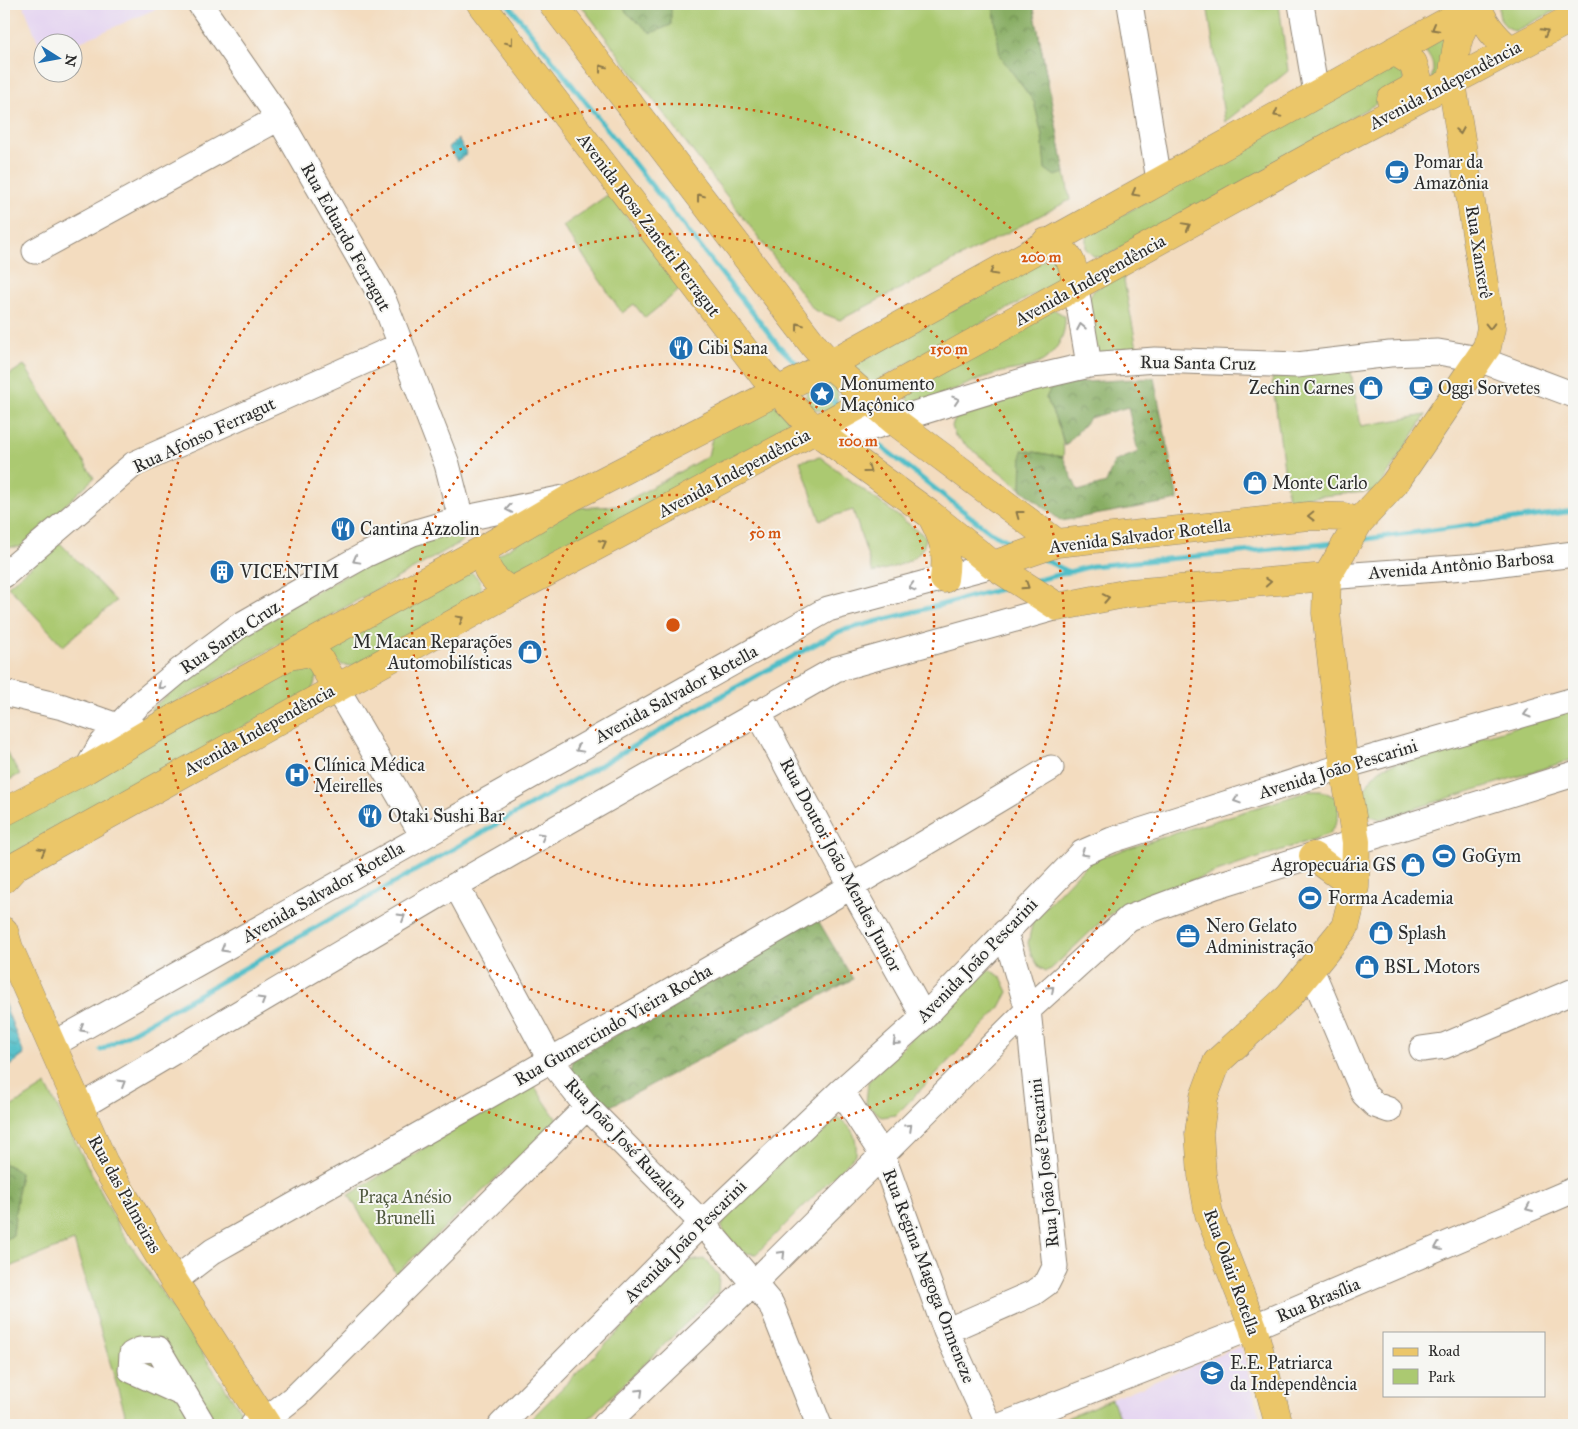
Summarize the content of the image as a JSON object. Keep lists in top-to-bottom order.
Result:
{
  "streets": {
    "main road": [
      "Avenida Independência",
      "Avenida Rosa Zanetti Ferragut",
      "Rua Xanxerê",
      "Avenida Salvador Rotella",
      "Rua das Palmeiras",
      "Rua Odair Rotella"
    ],
    "street": [
      "Rua Eduardo Ferragut",
      "Rua Santa Cruz",
      "Rua Afonso Ferragut",
      "Avenida Antônio Barbosa",
      "Avenida João Pescarini",
      "Rua Doutor João Mendes Junior",
      "Rua Gumercindo Vieira Rocha",
      "Rua João José Ruzalem",
      "Rua João José Pescarini",
      "Rua Regina Magoga Ormeneze",
      "Rua Brasília"
    ]
  },
  "crossings": [
    ["Avenida Independência", "Avenida Rosa Zanetti Ferragut"],
    ["Avenida Independência", "Rua Xanxerê"],
    ["Avenida Independência", "Rua Santa Cruz"],
    ["Avenida Rosa Zanetti Ferragut", "Rua Santa Cruz"],
    ["Avenida Rosa Zanetti Ferragut", "Avenida Salvador Rotella"],
    ["Rua Eduardo Ferragut", "Rua Santa Cruz"],
    ["Rua Eduardo Ferragut", "Rua Afonso Ferragut"],
    ["Rua Xanxerê", "Rua Santa Cruz"],
    ["Avenida Salvador Rotella", "Rua das Palmeiras"],
    ["Avenida Antônio Barbosa", "Rua Odair Rotella"],
    ["Avenida João Pescarini", "Rua Doutor João Mendes Junior"],
    ["Avenida João Pescarini", "Rua João José Ruzalem"],
    ["Avenida João Pescarini", "Rua João José Pescarini"],
    ["Avenida João Pescarini", "Rua Odair Rotella"],
    ["Avenida João Pescarini", "Rua Regina Magoga Ormeneze"],
    ["Rua Doutor João Mendes Junior", "Rua Gumercindo Vieira Rocha"],
    ["Rua Gumercindo Vieira Rocha", "Rua João José Ruzalem"],
    ["Rua Gumercindo Vieira Rocha", "Rua das Palmeiras"],
    ["Rua João José Pescarini", "Rua Regina Magoga Ormeneze"],
    ["Rua Odair Rotella", "Rua Brasília"]
  ],
  "one_way": ["Rua Xanxerê", "Rua Brasília"],
  "parks": ["Praça Anésio Brunelli"],
  "places": {
    "cafe": ["Pomar da Amazônia", "Oggi Sorvetes"],
    "restaurant": ["Cibi Sana", "Cantina Azzolin", "Otaki Sushi Bar"],
    "shop": [
      "Zechin Carnes",
      "Monte Carlo",
      "M Macan Reparações Automobilísticas",
      "Agropecuária GS",
      "Splash",
      "BSL Motors"
    ],
    "place": ["Monumento Maçônico"],
    "building": ["VICENTIM"],
    "hospital": ["Clínica Médica Meirelles"],
    "sports": ["GoGym", "Forma Academia"],
    "office": ["Nero Gelato Administração"],
    "school or university": ["E.E. Patriarca da Independência"]
  },
  "legend": ["Road", "Park"],
  "north": "right",
  "rings": [
    "200 m",
    "150 m",
    "100 m",
    "50 m"
  ]
}
